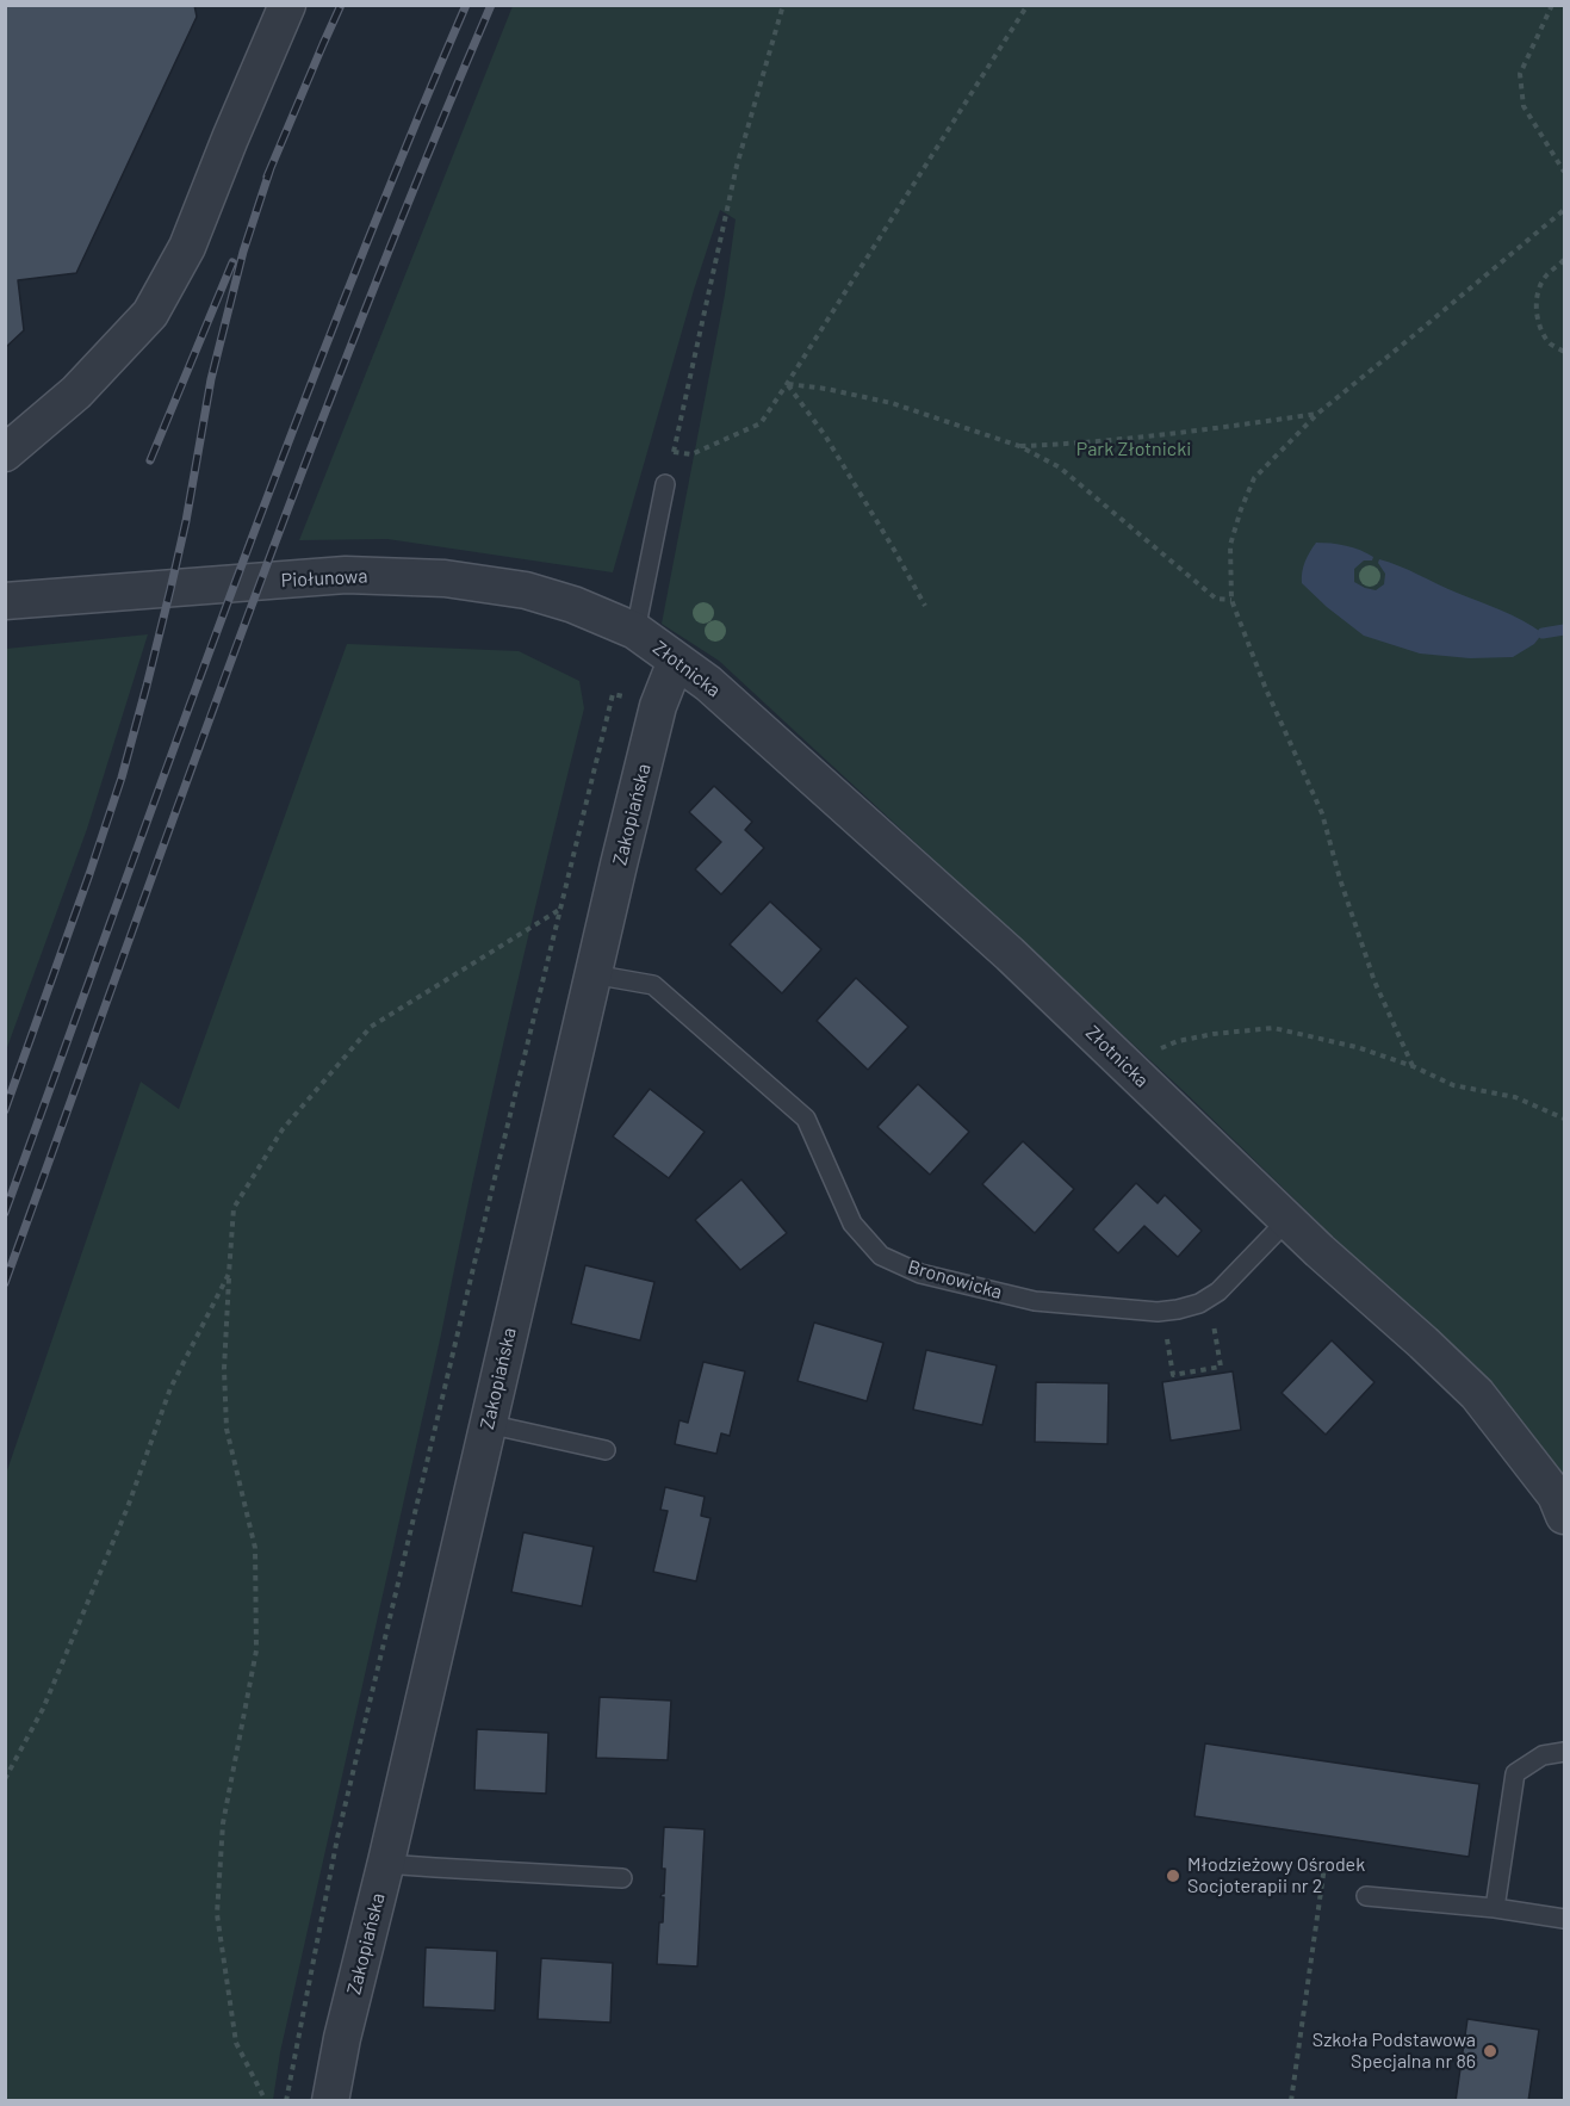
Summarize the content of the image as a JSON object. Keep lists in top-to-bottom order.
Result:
{
  "streets": {
    "street": ["Piołunowa", "Złotnicka", "Zakopiańska"],
    "lane": ["Bronowicka"]
  },
  "crossings": [
    ["Piołunowa", "Złotnicka"],
    ["Złotnicka", "Zakopiańska"],
    ["Złotnicka", "Bronowicka"],
    ["Zakopiańska", "Bronowicka"]
  ],
  "parks": ["Park Złotnicki"],
  "places": ["Młodzieżowy Ośrodek Socjoterapii nr 2", "Szkoła Podstawowa Specjalna nr 86"]
}
